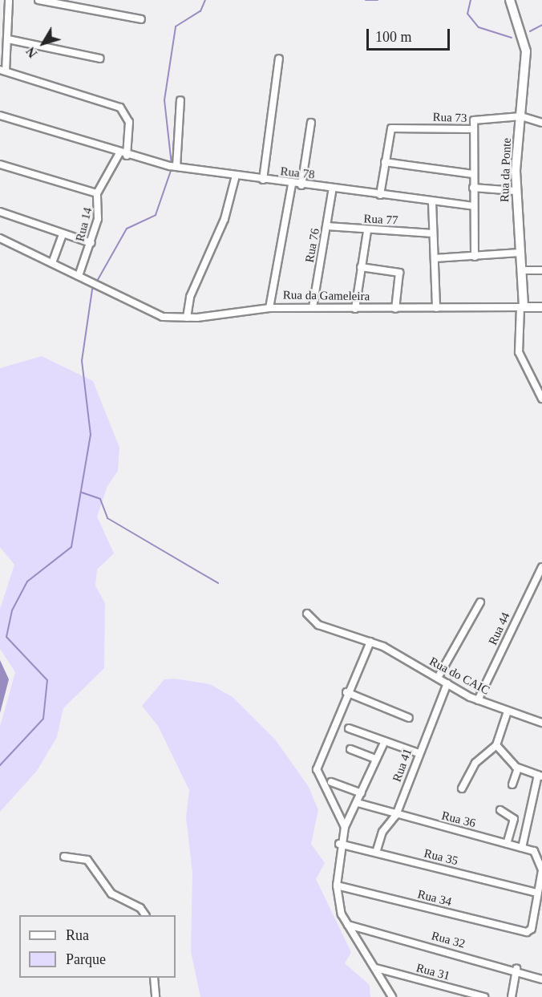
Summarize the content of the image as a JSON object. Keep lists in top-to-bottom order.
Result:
{
  "streets": {
    "street": [
      "Rua 73",
      "Rua da Ponte",
      "Rua 78",
      "Rua 77",
      "Rua 14",
      "Rua 76",
      "Rua da Gameleira",
      "Rua 44",
      "Rua do CAIC",
      "Rua 41",
      "Rua 36",
      "Rua 35",
      "Rua 34",
      "Rua 32",
      "Rua 31"
    ]
  },
  "crossings": [
    ["Rua 73", "Rua 78"],
    ["Rua da Ponte", "Rua da Gameleira"],
    ["Rua 78", "Rua 14"],
    ["Rua 78", "Rua 76"],
    ["Rua 77", "Rua 76"],
    ["Rua 14", "Rua da Gameleira"],
    ["Rua 76", "Rua da Gameleira"],
    ["Rua 44", "Rua do CAIC"],
    ["Rua do CAIC", "Rua 41"],
    ["Rua 41", "Rua 36"],
    ["Rua 41", "Rua 35"]
  ],
  "legend": ["Rua", "Parque"],
  "scale_bar": "100 m",
  "north": "bottom left"
}
